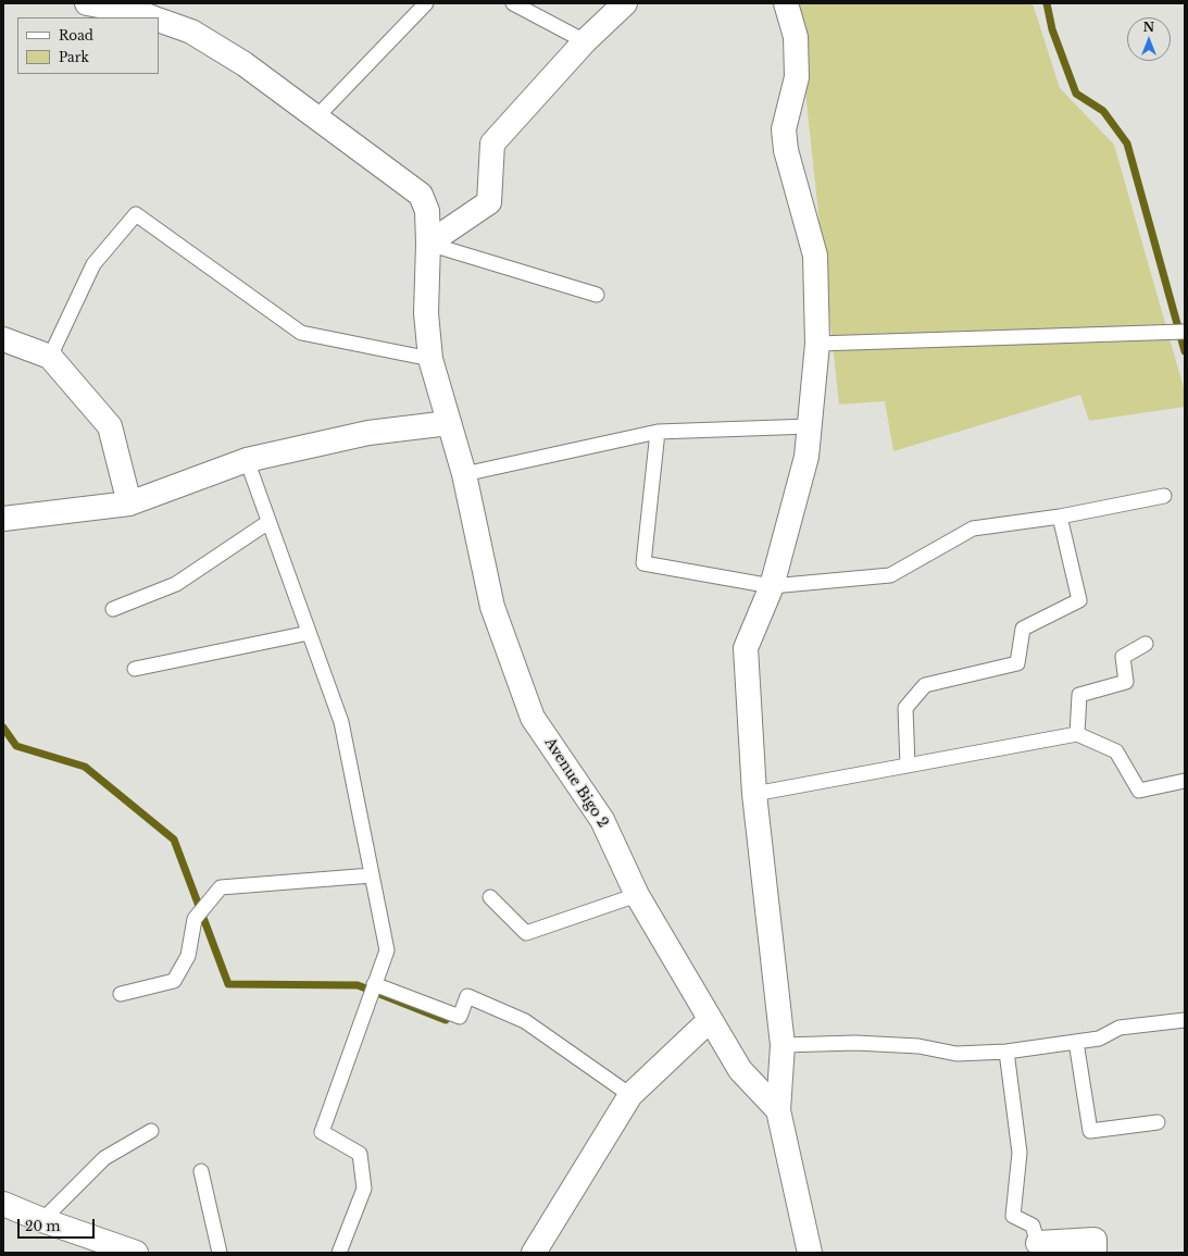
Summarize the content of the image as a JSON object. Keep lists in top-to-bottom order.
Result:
{
  "streets": {
    "street": ["Avenue Bigo 2"]
  },
  "legend": ["Road", "Park"],
  "scale_bar": "20 m",
  "north": "top"
}
